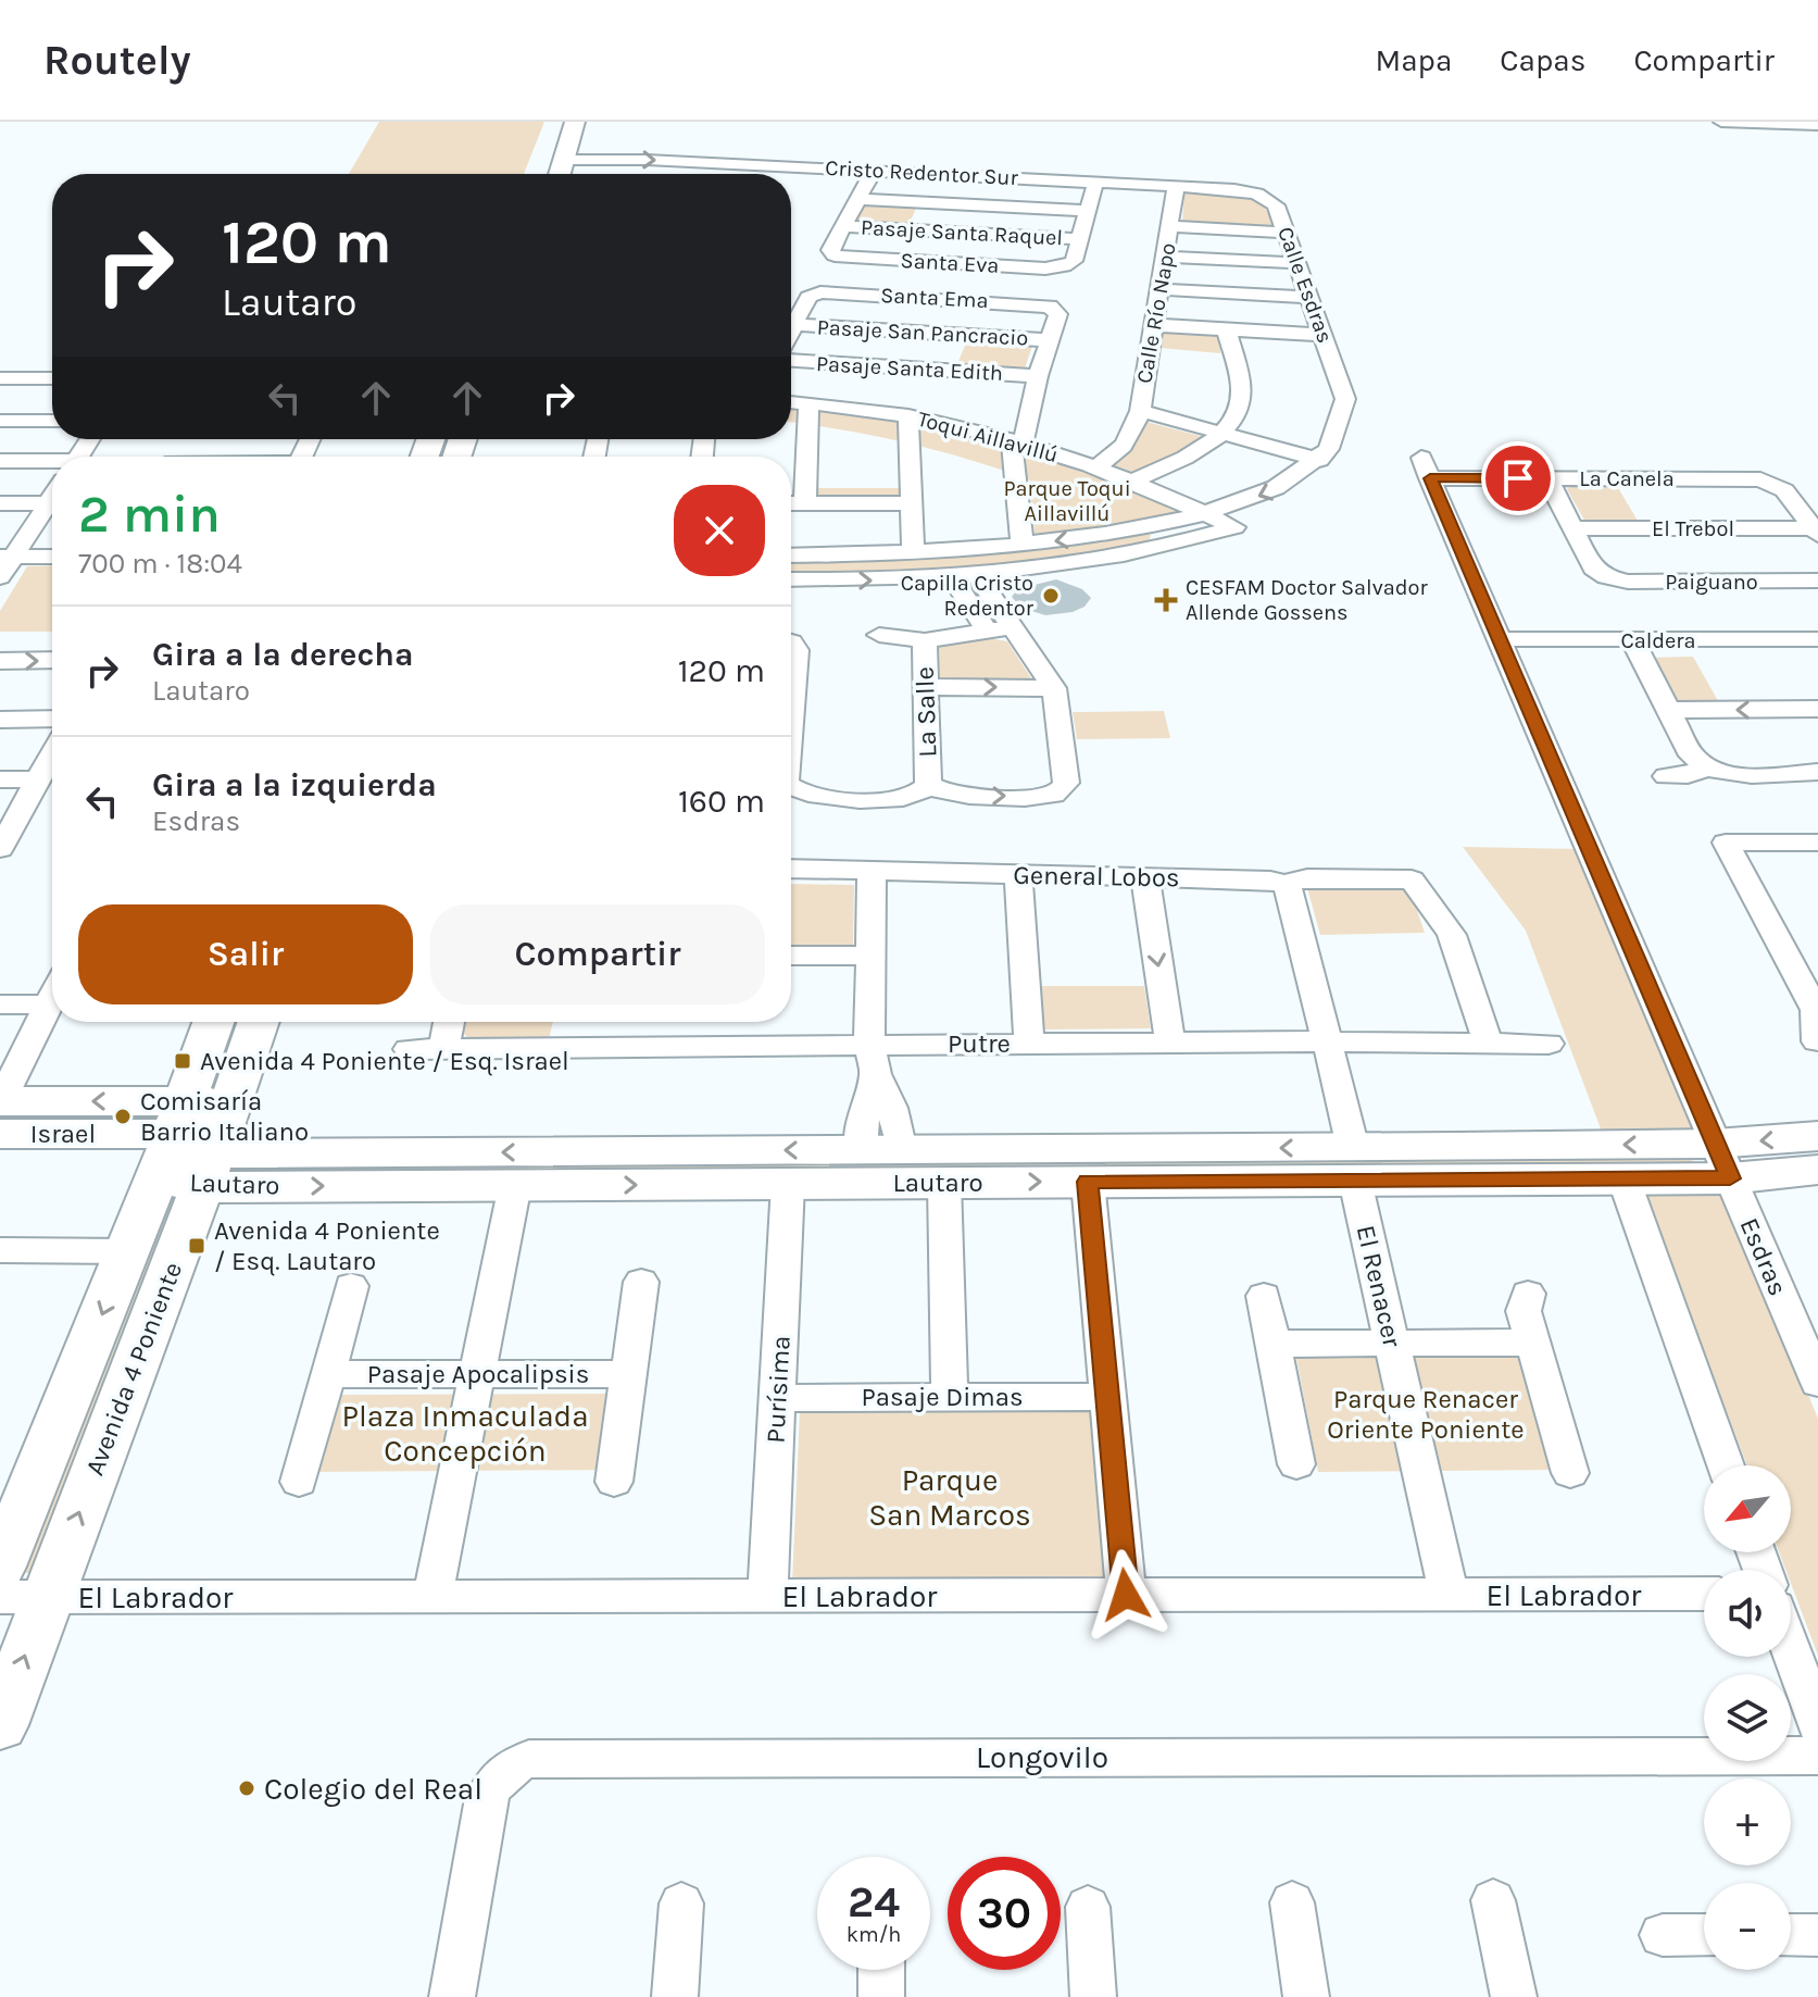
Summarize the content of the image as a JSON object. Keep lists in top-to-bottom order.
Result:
{
  "streets": {
    "street": [
      "Cristo Redentor Sur",
      "Pasaje Santa Raquel",
      "Santa Eva",
      "Calle Esdras",
      "Santa Ema",
      "Calle Río Napo",
      "Pasaje San Pancracio",
      "Pasaje Santa Edith",
      "Toqui Aillavillú",
      "La Canela",
      "El Trebol",
      "Paiguano",
      "Caldera",
      "La Salle",
      "General Lobos",
      "Putre",
      "Israel",
      "Lautaro",
      "Esdras",
      "El Renacer",
      "Avenida 4 Poniente",
      "Pasaje Apocalipsis",
      "Purísima",
      "Pasaje Dimas",
      "El Labrador",
      "Longovilo"
    ]
  },
  "crossings": [
    ["Cristo Redentor Sur", "Calle Esdras"],
    ["Cristo Redentor Sur", "Calle Río Napo"],
    ["Pasaje Santa Raquel", "Santa Eva"],
    ["Calle Esdras", "Calle Río Napo"],
    ["Santa Ema", "Pasaje San Pancracio"],
    ["La Canela", "Esdras"],
    ["El Trebol", "Paiguano"],
    ["Caldera", "Esdras"],
    ["General Lobos", "Putre"],
    ["General Lobos", "El Renacer"],
    ["Putre", "El Renacer"],
    ["Israel", "Lautaro"],
    ["Israel", "Avenida 4 Poniente"],
    ["Lautaro", "Esdras"],
    ["Lautaro", "El Renacer"],
    ["Lautaro", "Avenida 4 Poniente"],
    ["Lautaro", "Purísima"],
    ["El Renacer", "El Labrador"],
    ["Avenida 4 Poniente", "El Labrador"],
    ["Purísima", "Pasaje Dimas"],
    ["Purísima", "El Labrador"]
  ],
  "one_way": ["Cristo Redentor Sur"],
  "parks": [
    "Parque Toqui Aillavillú",
    "Parque Renacer Oriente Poniente",
    "Plaza Inmaculada Concepción",
    "Parque San Marcos"
  ],
  "places": {
    "other": ["Capilla Cristo Redentor", "Comisaría Barrio Italiano", "Colegio del Real"],
    "health": ["CESFAM Doctor Salvador Allende Gossens"],
    "transit": ["Avenida 4 Poniente / Esq. Israel", "Avenida 4 Poniente / Esq. Lautaro"]
  },
  "north": "bottom left",
  "page": {
    "header": "Routely",
    "nav": ["Mapa", "Capas", "Compartir"],
    "turn": ["120 m", "Lautaro"],
    "heading": ["2 min", "700 m · 18:04"],
    "list": [
      {
        "name": "Gira a la derecha",
        "note": "Lautaro",
        "value": "120 m"
      },
      {
        "name": "Gira a la izquierda",
        "note": "Esdras",
        "value": "160 m"
      }
    ],
    "buttons": ["Salir", "Compartir"],
    "map_buttons": ["+", "−"],
    "speed": "24 km/h",
    "limit": "30"
  }
}
